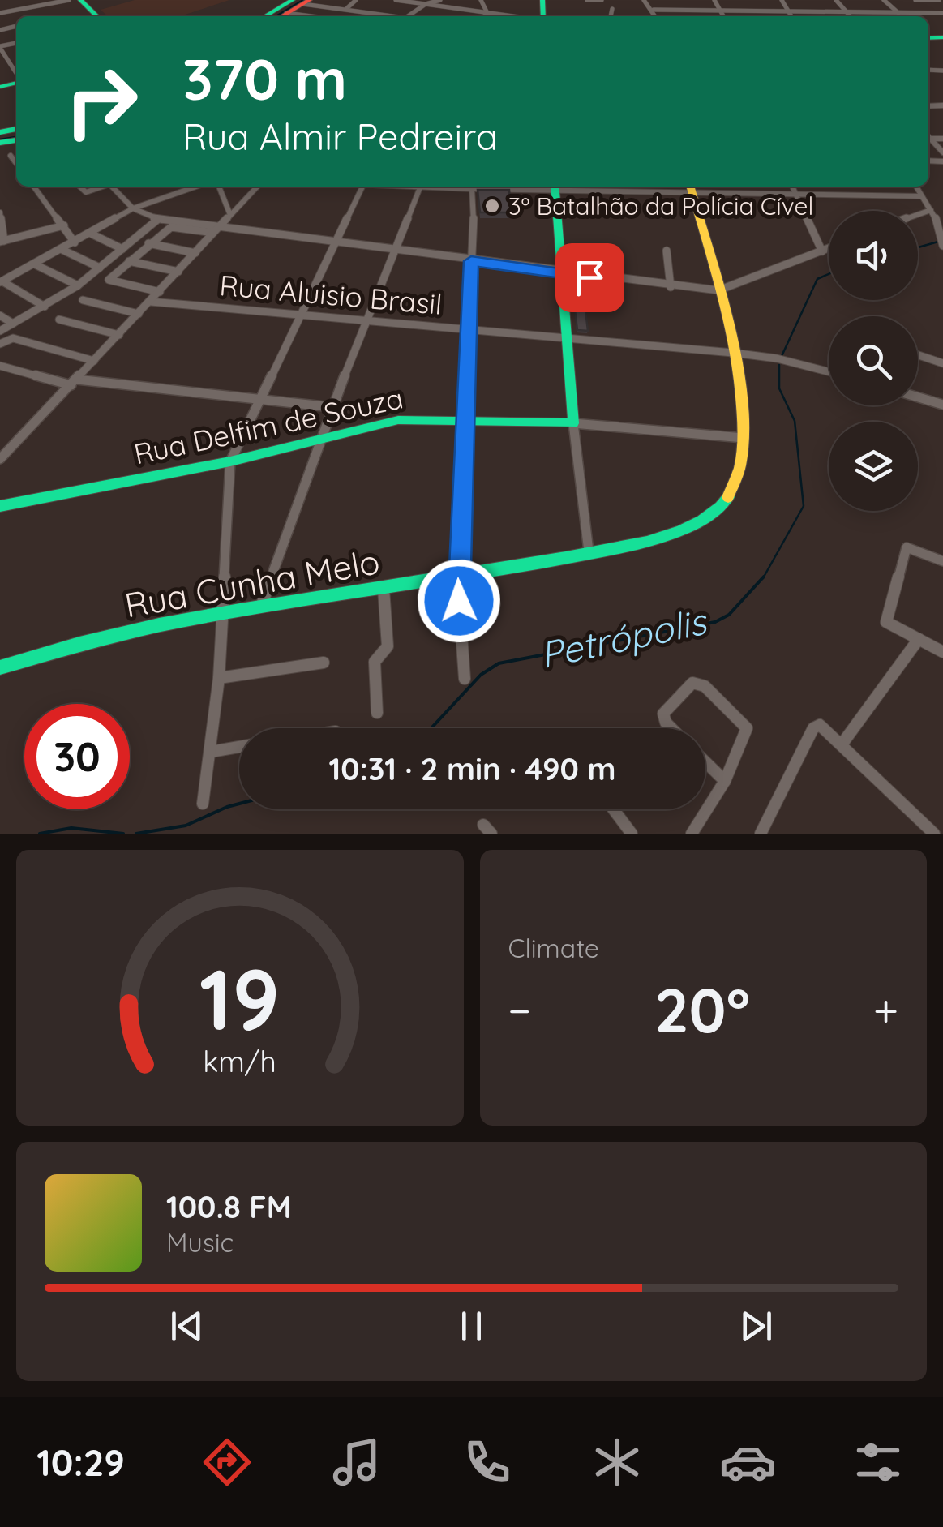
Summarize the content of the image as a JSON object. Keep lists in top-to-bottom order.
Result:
{
  "streets": {
    "street": ["Rua Aluisio Brasil", "Rua Delfim de Souza", "Rua Cunha Melo"]
  },
  "crossings": [
    ["Rua Aluisio Brasil", "Rua Cunha Melo"],
    ["Rua Delfim de Souza", "Rua Cunha Melo"]
  ],
  "water": ["Petrópolis"],
  "places": ["3º Batalhão da Polícia Cível"],
  "page": {
    "turn": ["370 m", "Rua Almir Pedreira"],
    "limit": "30",
    "trip": "10:31 · 2 min · 490 m",
    "tile": "Climate",
    "heat": ["−", "20°", "+"],
    "song": ["100.8 FM", "Music"],
    "tabs": "10:29",
    "gauge": ["19", "km/h"]
  }
}
